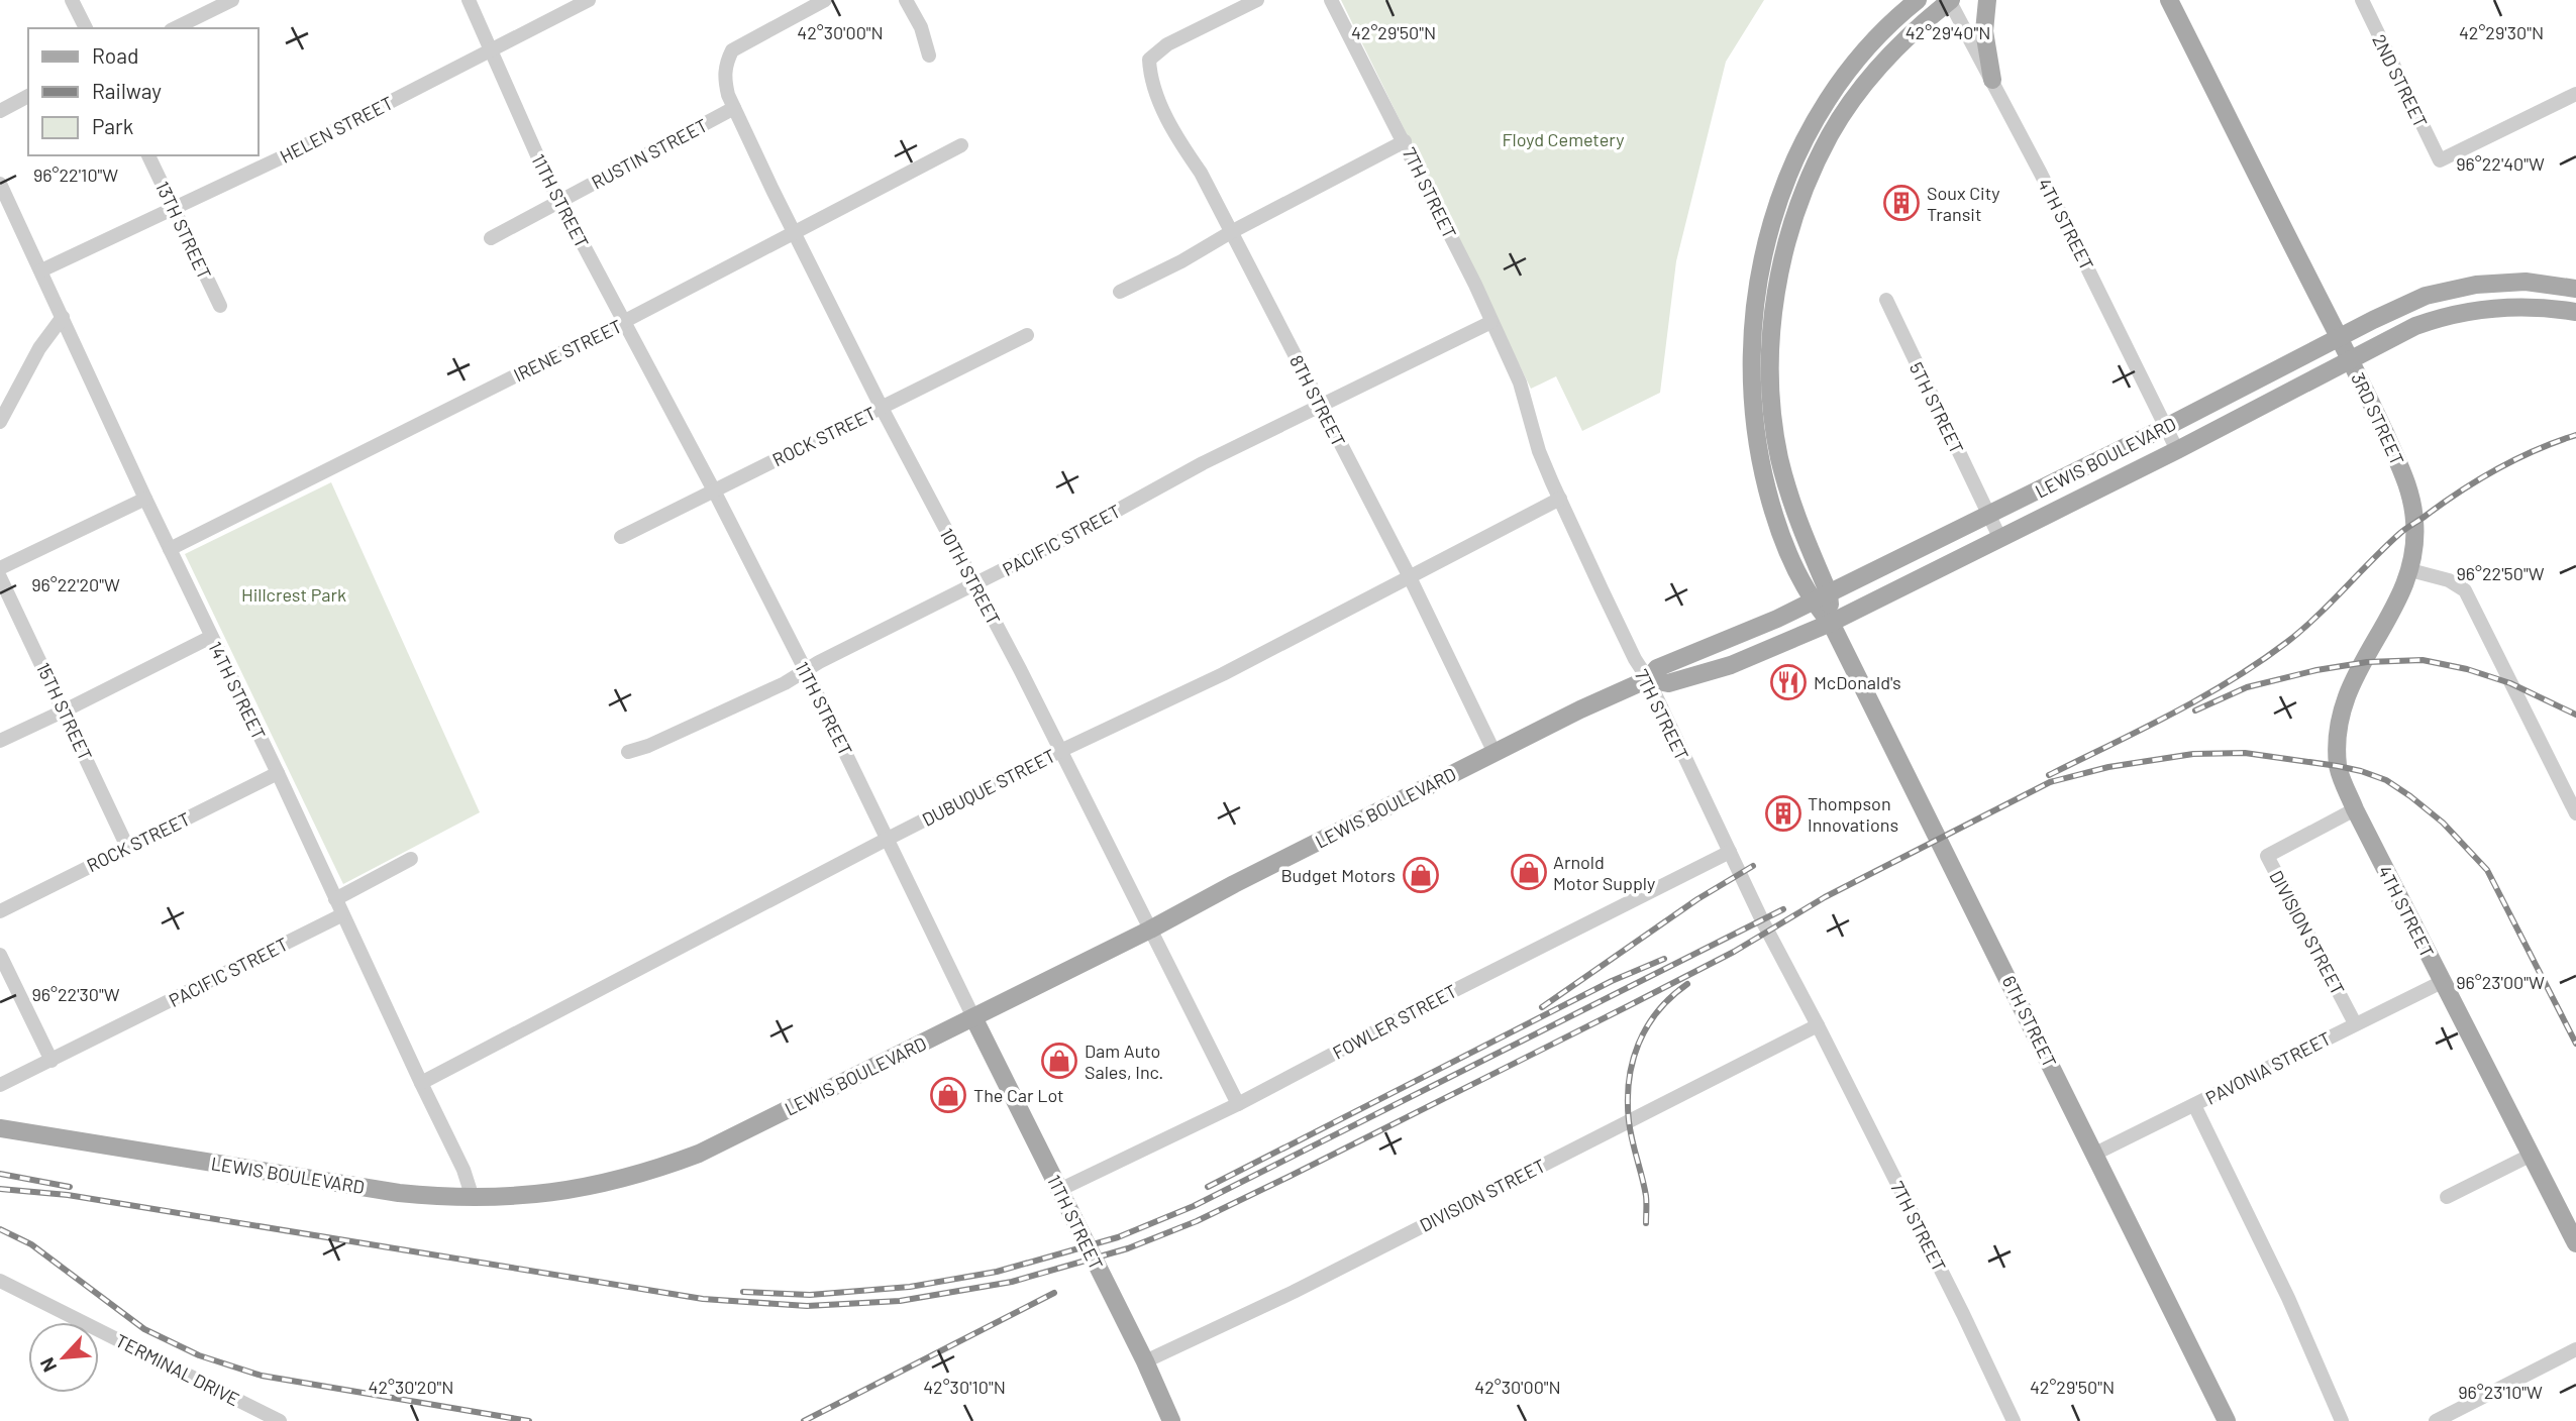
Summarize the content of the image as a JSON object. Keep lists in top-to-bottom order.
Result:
{
  "streets": {
    "main road": [
      "11TH STREET",
      "4TH STREET",
      "3RD STREET",
      "LEWIS BOULEVARD",
      "6TH STREET"
    ],
    "street": [
      "2ND STREET",
      "HELEN STREET",
      "RUSTIN STREET",
      "7TH STREET",
      "13TH STREET",
      "IRENE STREET",
      "8TH STREET",
      "5TH STREET",
      "ROCK STREET",
      "PACIFIC STREET",
      "10TH STREET",
      "14TH STREET",
      "15TH STREET",
      "DUBUQUE STREET",
      "DIVISION STREET",
      "FOWLER STREET",
      "PAVONIA STREET",
      "TERMINAL DRIVE"
    ]
  },
  "crossings": [
    ["HELEN STREET", "11TH STREET"],
    ["HELEN STREET", "13TH STREET"],
    ["HELEN STREET", "14TH STREET"],
    ["RUSTIN STREET", "11TH STREET"],
    ["RUSTIN STREET", "10TH STREET"],
    ["7TH STREET", "LEWIS BOULEVARD"],
    ["7TH STREET", "PACIFIC STREET"],
    ["7TH STREET", "DUBUQUE STREET"],
    ["7TH STREET", "DIVISION STREET"],
    ["7TH STREET", "FOWLER STREET"],
    ["11TH STREET", "IRENE STREET"],
    ["11TH STREET", "ROCK STREET"],
    ["11TH STREET", "LEWIS BOULEVARD"],
    ["11TH STREET", "PACIFIC STREET"],
    ["11TH STREET", "DUBUQUE STREET"],
    ["11TH STREET", "DIVISION STREET"],
    ["11TH STREET", "FOWLER STREET"],
    ["4TH STREET", "3RD STREET"],
    ["4TH STREET", "LEWIS BOULEVARD"],
    ["4TH STREET", "DIVISION STREET"],
    ["4TH STREET", "6TH STREET"],
    ["4TH STREET", "PAVONIA STREET"],
    ["IRENE STREET", "10TH STREET"],
    ["IRENE STREET", "14TH STREET"],
    ["8TH STREET", "LEWIS BOULEVARD"],
    ["8TH STREET", "PACIFIC STREET"],
    ["8TH STREET", "DUBUQUE STREET"],
    ["5TH STREET", "LEWIS BOULEVARD"],
    ["3RD STREET", "LEWIS BOULEVARD"],
    ["ROCK STREET", "10TH STREET"],
    ["ROCK STREET", "14TH STREET"],
    ["ROCK STREET", "15TH STREET"],
    ["LEWIS BOULEVARD", "10TH STREET"],
    ["LEWIS BOULEVARD", "14TH STREET"],
    ["LEWIS BOULEVARD", "6TH STREET"],
    ["PACIFIC STREET", "10TH STREET"],
    ["PACIFIC STREET", "14TH STREET"],
    ["10TH STREET", "DUBUQUE STREET"],
    ["10TH STREET", "FOWLER STREET"],
    ["14TH STREET", "DUBUQUE STREET"],
    ["DIVISION STREET", "PAVONIA STREET"],
    ["6TH STREET", "PAVONIA STREET"]
  ],
  "parks": ["Floyd Cemetery", "Hillcrest Park"],
  "places": {
    "building": ["Soux City Transit", "Thompson Innovations"],
    "restaurant": ["McDonald's"],
    "shop": [
      "Arnold Motor Supply",
      "Budget Motors",
      "Dam Auto Sales, Inc.",
      "The Car Lot"
    ]
  },
  "legend": ["Road", "Railway", "Park"],
  "north": "bottom left",
  "coordinates": [
    "42°30'00\"N",
    "42°29'50\"N",
    "42°29'40\"N",
    "42°29'30\"N",
    "96°22'40\"W",
    "96°22'10\"W",
    "96°22'50\"W",
    "96°22'20\"W",
    "96°23'00\"W",
    "96°22'30\"W",
    "42°30'20\"N",
    "42°30'10\"N",
    "96°23'10\"W"
  ]
}
